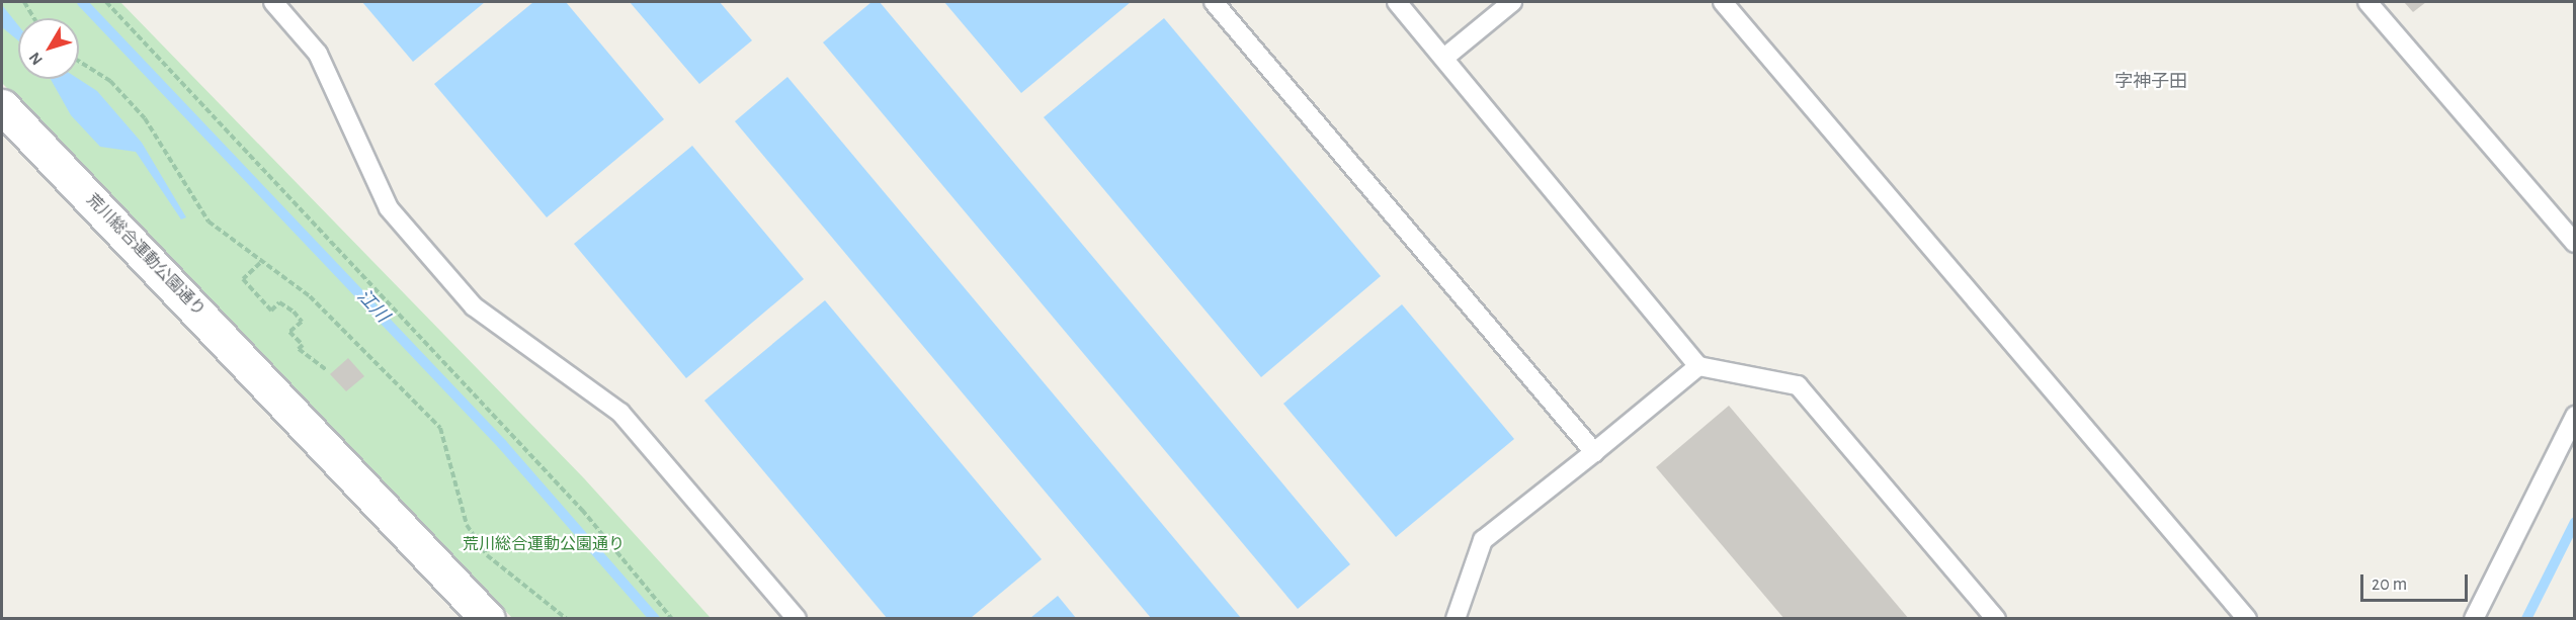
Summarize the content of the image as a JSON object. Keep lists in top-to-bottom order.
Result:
{
  "streets": {
    "street": ["荒川総合運動公園通り"]
  },
  "districts": ["字神子田"],
  "water": ["江川"],
  "parks": ["荒川総合運動公園通り"],
  "scale_bar": "20 m",
  "north": "bottom left"
}
